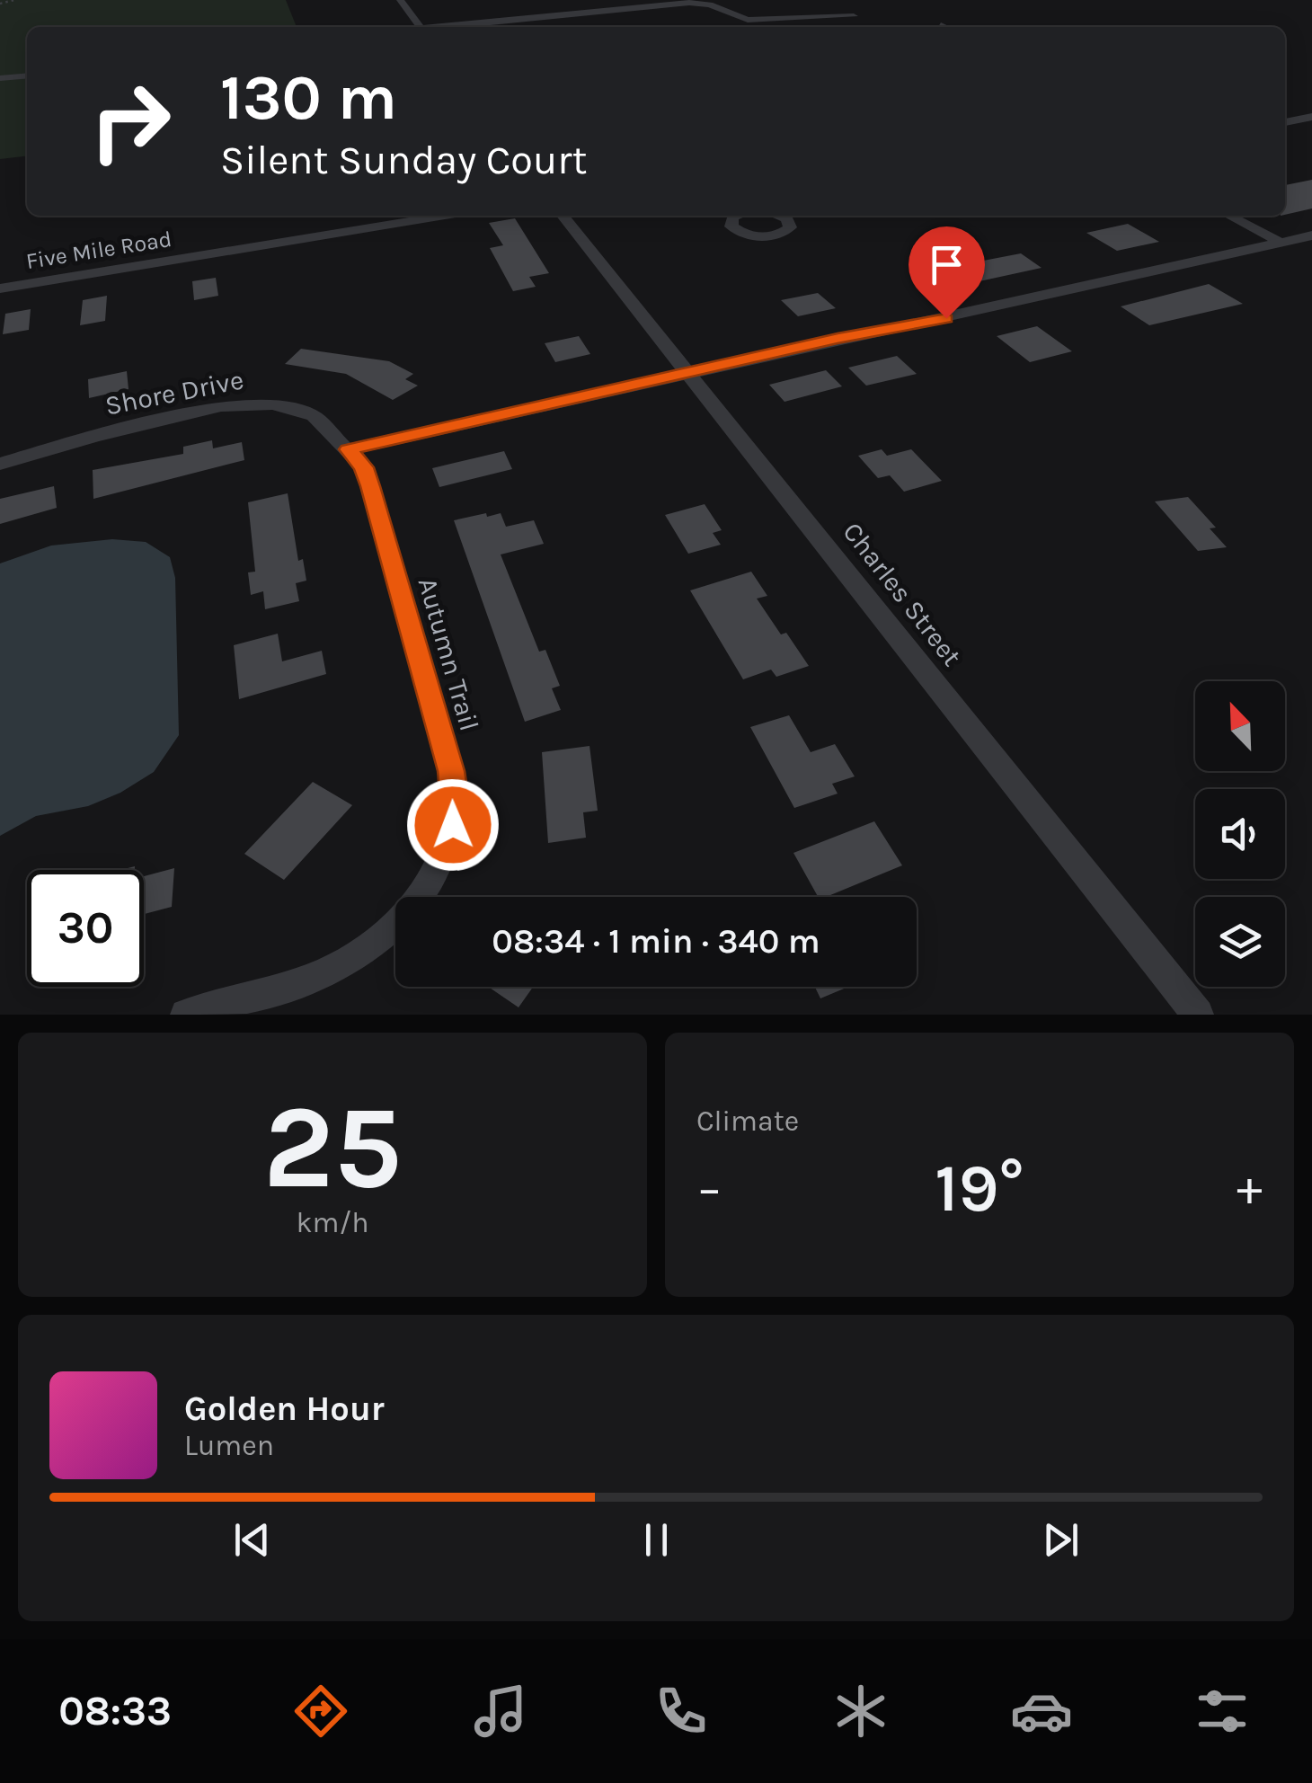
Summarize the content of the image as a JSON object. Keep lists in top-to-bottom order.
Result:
{
  "streets": {
    "street": [
      "Five Mile Road",
      "Shore Drive",
      "Charles Street",
      "Autumn Trail"
    ]
  },
  "crossings": [
    ["Shore Drive", "Autumn Trail"]
  ],
  "north": "top left",
  "page": {
    "turn": ["130 m", "Silent Sunday Court"],
    "limit": "30",
    "trip": "08:34 · 1 min · 340 m",
    "tile": [
      ["25", "km/h"],
      "Climate"
    ],
    "heat": ["−", "19°", "+"],
    "song": ["Golden Hour", "Lumen"],
    "tabs": "08:33"
  }
}
